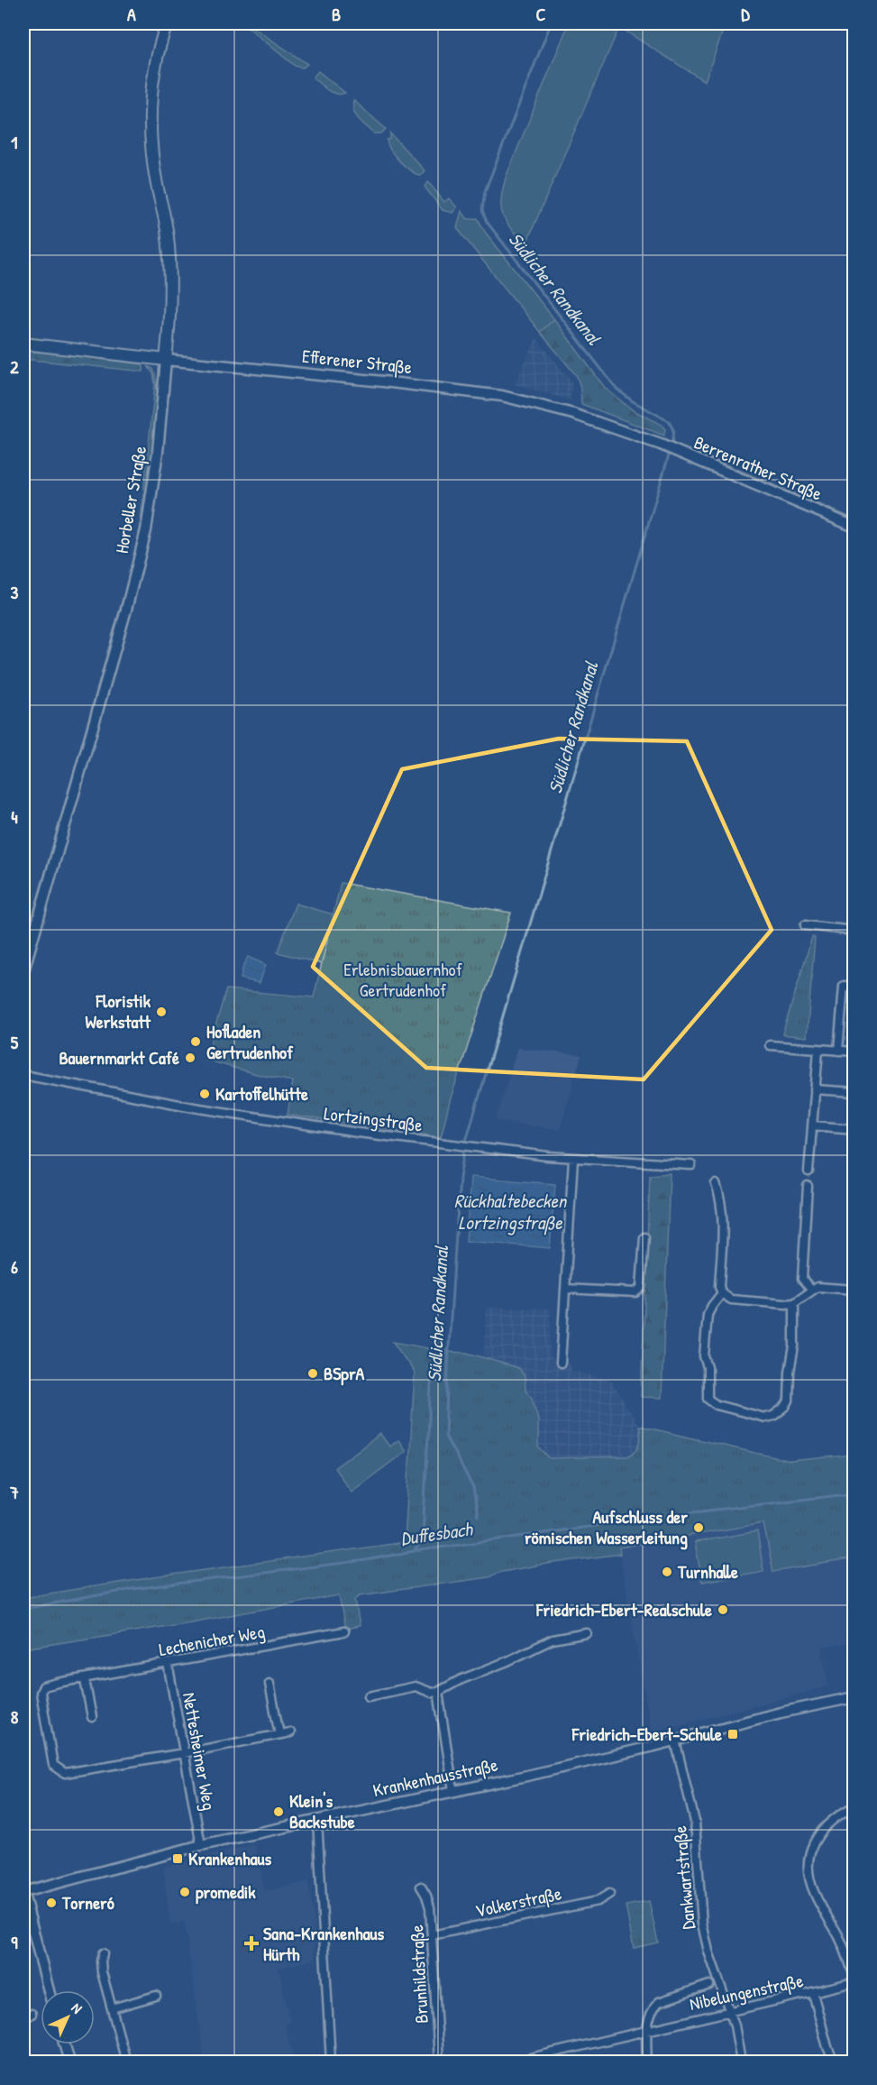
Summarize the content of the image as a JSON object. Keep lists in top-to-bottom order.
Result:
{
  "streets": {
    "main road": ["Efferener Straße", "Horbeller Straße"],
    "street": [
      "Berrenrather Straße",
      "Lortzingstraße",
      "Lechenicher Weg",
      "Nettesheimer Weg",
      "Krankenhausstraße",
      "Dankwartstraße",
      "Volkerstraße",
      "Brunhildstraße",
      "Nibelungenstraße"
    ]
  },
  "crossings": [
    ["Efferener Straße", "Berrenrather Straße"],
    ["Efferener Straße", "Horbeller Straße"],
    ["Lechenicher Weg", "Nettesheimer Weg"],
    ["Nettesheimer Weg", "Krankenhausstraße"],
    ["Krankenhausstraße", "Dankwartstraße"],
    ["Dankwartstraße", "Nibelungenstraße"],
    ["Volkerstraße", "Brunhildstraße"]
  ],
  "water": ["Südlicher Randkanal", "Rückhaltebecken Lortzingstraße", "Duffesbach"],
  "parks": ["Erlebnisbauernhof Gertrudenhof"],
  "places": {
    "other": [
      "Floristik Werkstatt",
      "Hofladen Gertrudenhof",
      "Bauernmarkt Café",
      "Kartoffelhütte",
      "BSprA",
      "Aufschluss der römischen Wasserleitung",
      "Turnhalle",
      "Friedrich-Ebert-Realschule",
      "Klein's Backstube",
      "promedik",
      "Torneró"
    ],
    "transit": ["Friedrich-Ebert-Schule", "Krankenhaus"],
    "health": ["Sana-Krankenhaus Hürth"]
  },
  "north": "top right",
  "grid": {
    "columns": [
      "A",
      "B",
      "C",
      "D"
    ],
    "rows": [
      "1",
      "2",
      "3",
      "4",
      "5",
      "6",
      "7",
      "8",
      "9"
    ]
  }
}
